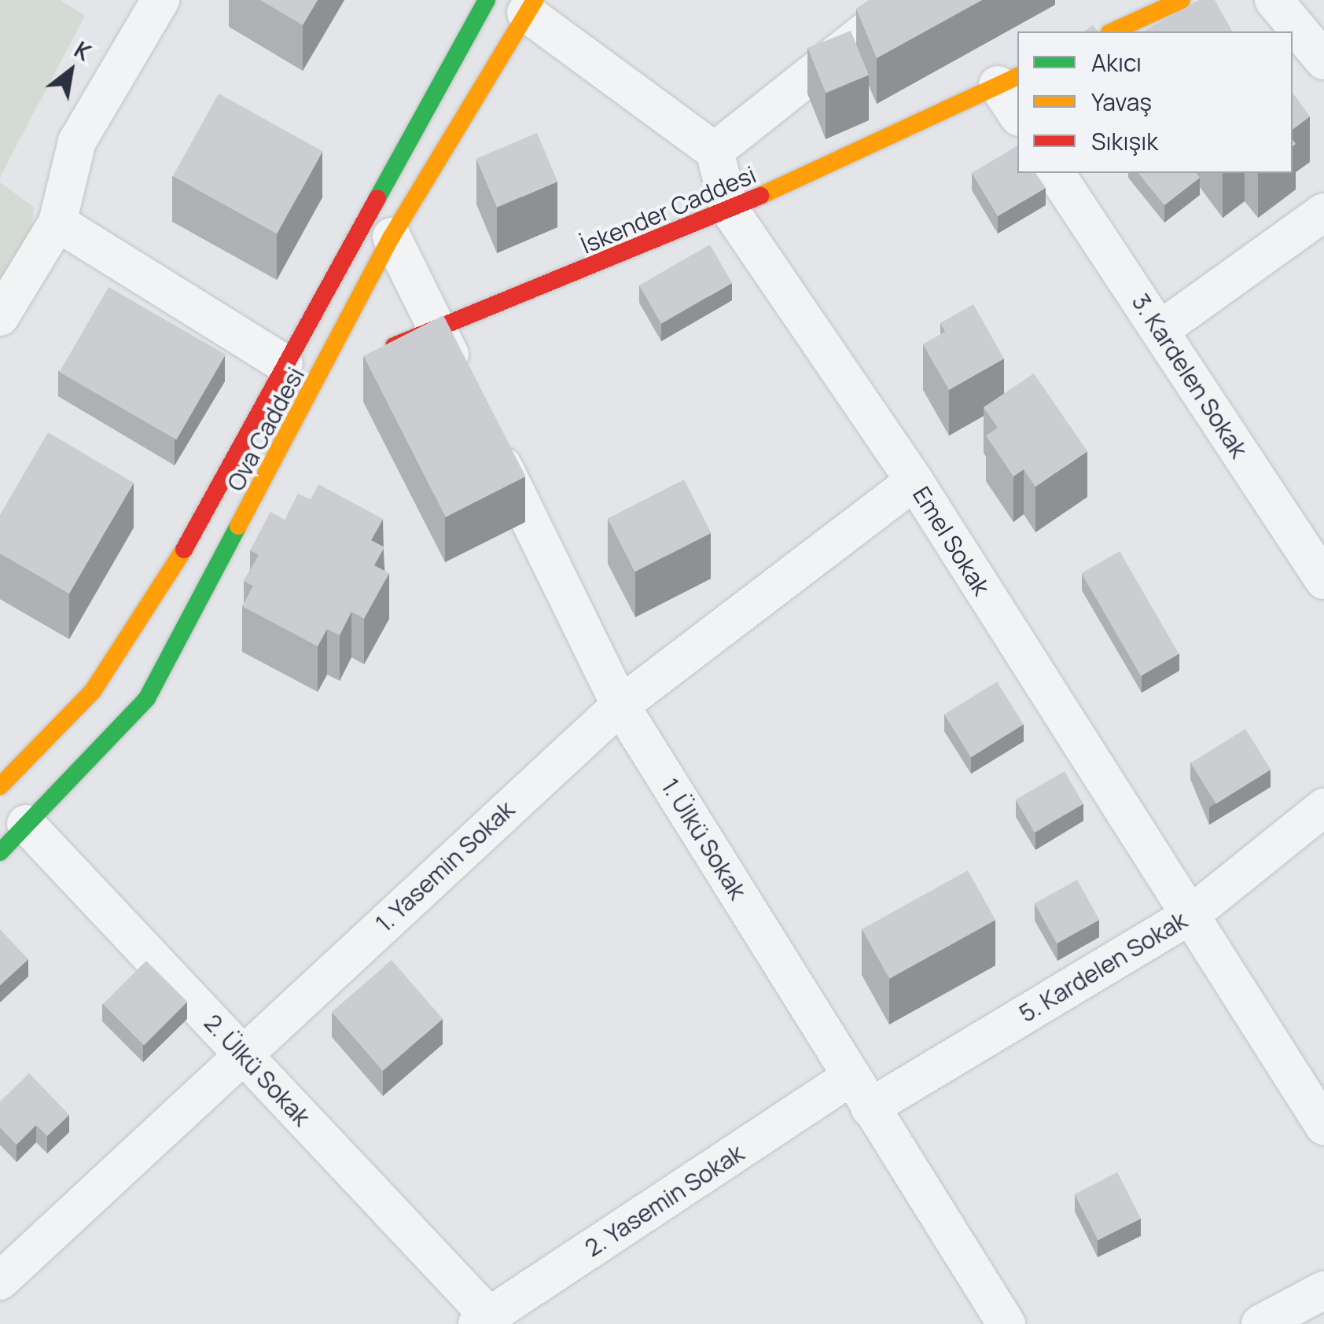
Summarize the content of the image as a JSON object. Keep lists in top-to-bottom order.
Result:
{
  "streets": {
    "street": [
      "İskender Caddesi",
      "3. Kardelen Sokak",
      "Ova Caddesi",
      "Emel Sokak",
      "1. Ülkü Sokak",
      "1. Yasemin Sokak",
      "5. Kardelen Sokak",
      "2. Ülkü Sokak",
      "2. Yasemin Sokak"
    ]
  },
  "crossings": [
    ["İskender Caddesi", "Ova Caddesi"],
    ["İskender Caddesi", "Emel Sokak"],
    ["Ova Caddesi", "2. Ülkü Sokak"],
    ["Emel Sokak", "1. Yasemin Sokak"],
    ["Emel Sokak", "5. Kardelen Sokak"],
    ["1. Ülkü Sokak", "1. Yasemin Sokak"],
    ["1. Ülkü Sokak", "5. Kardelen Sokak"],
    ["1. Ülkü Sokak", "2. Yasemin Sokak"],
    ["1. Yasemin Sokak", "2. Ülkü Sokak"],
    ["5. Kardelen Sokak", "2. Yasemin Sokak"],
    ["2. Ülkü Sokak", "2. Yasemin Sokak"]
  ],
  "legend": ["Akıcı", "Yavaş", "Sıkışık"],
  "north": "top right"
}
